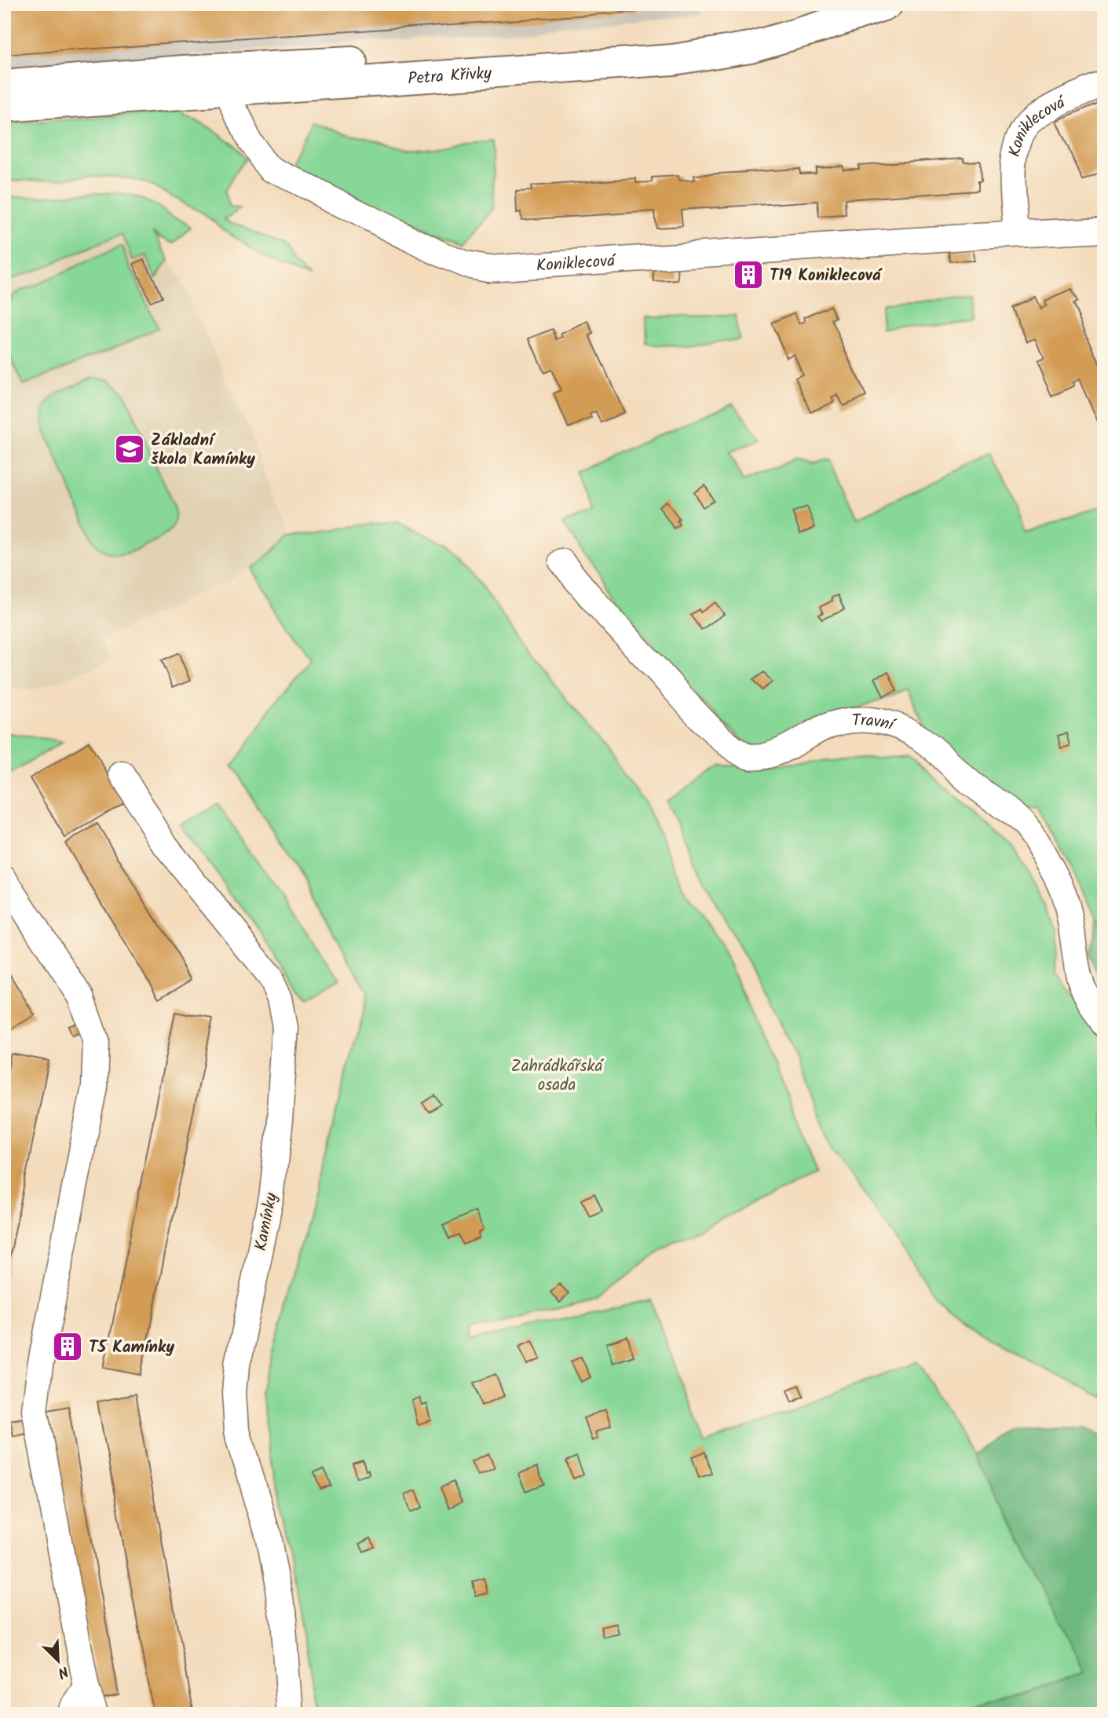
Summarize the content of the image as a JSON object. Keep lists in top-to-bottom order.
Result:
{
  "streets": {
    "street": [
      "Petra Křivky",
      "Koniklecová",
      "Travní",
      "Kamínky"
    ]
  },
  "crossings": [
    ["Petra Křivky", "Koniklecová"]
  ],
  "parks": ["Zahrádkářská osada"],
  "places": {
    "building": ["T19 Koniklecová", "T5 Kamínky"],
    "school or university": ["Základní škola Kamínky"]
  },
  "north": "bottom right"
}
